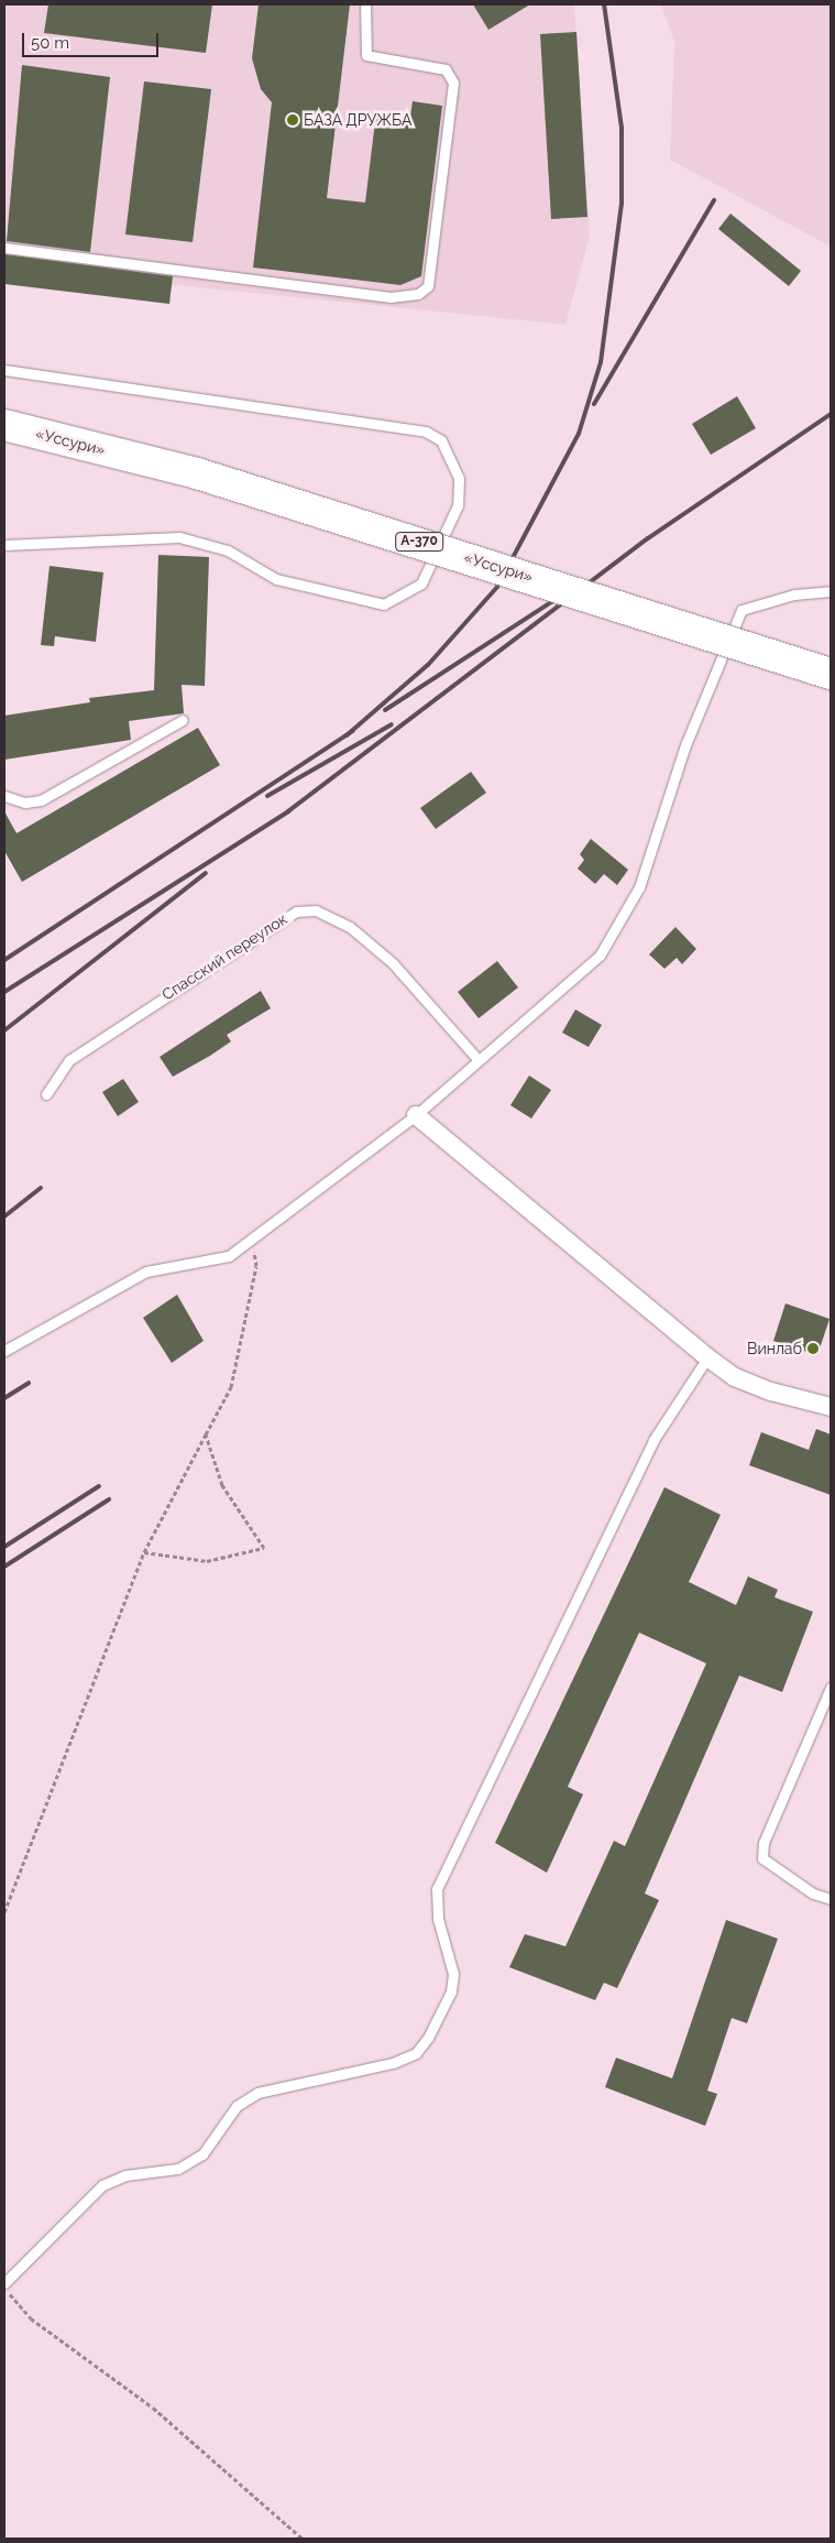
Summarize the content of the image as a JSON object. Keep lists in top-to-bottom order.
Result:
{
  "streets": {
    "highway": ["«Уссури»", "А-370"],
    "lane": ["Спасский переулок"]
  },
  "places": ["БАЗА ДРУЖБА", "Винлаб"],
  "scale_bar": "50 m"
}
